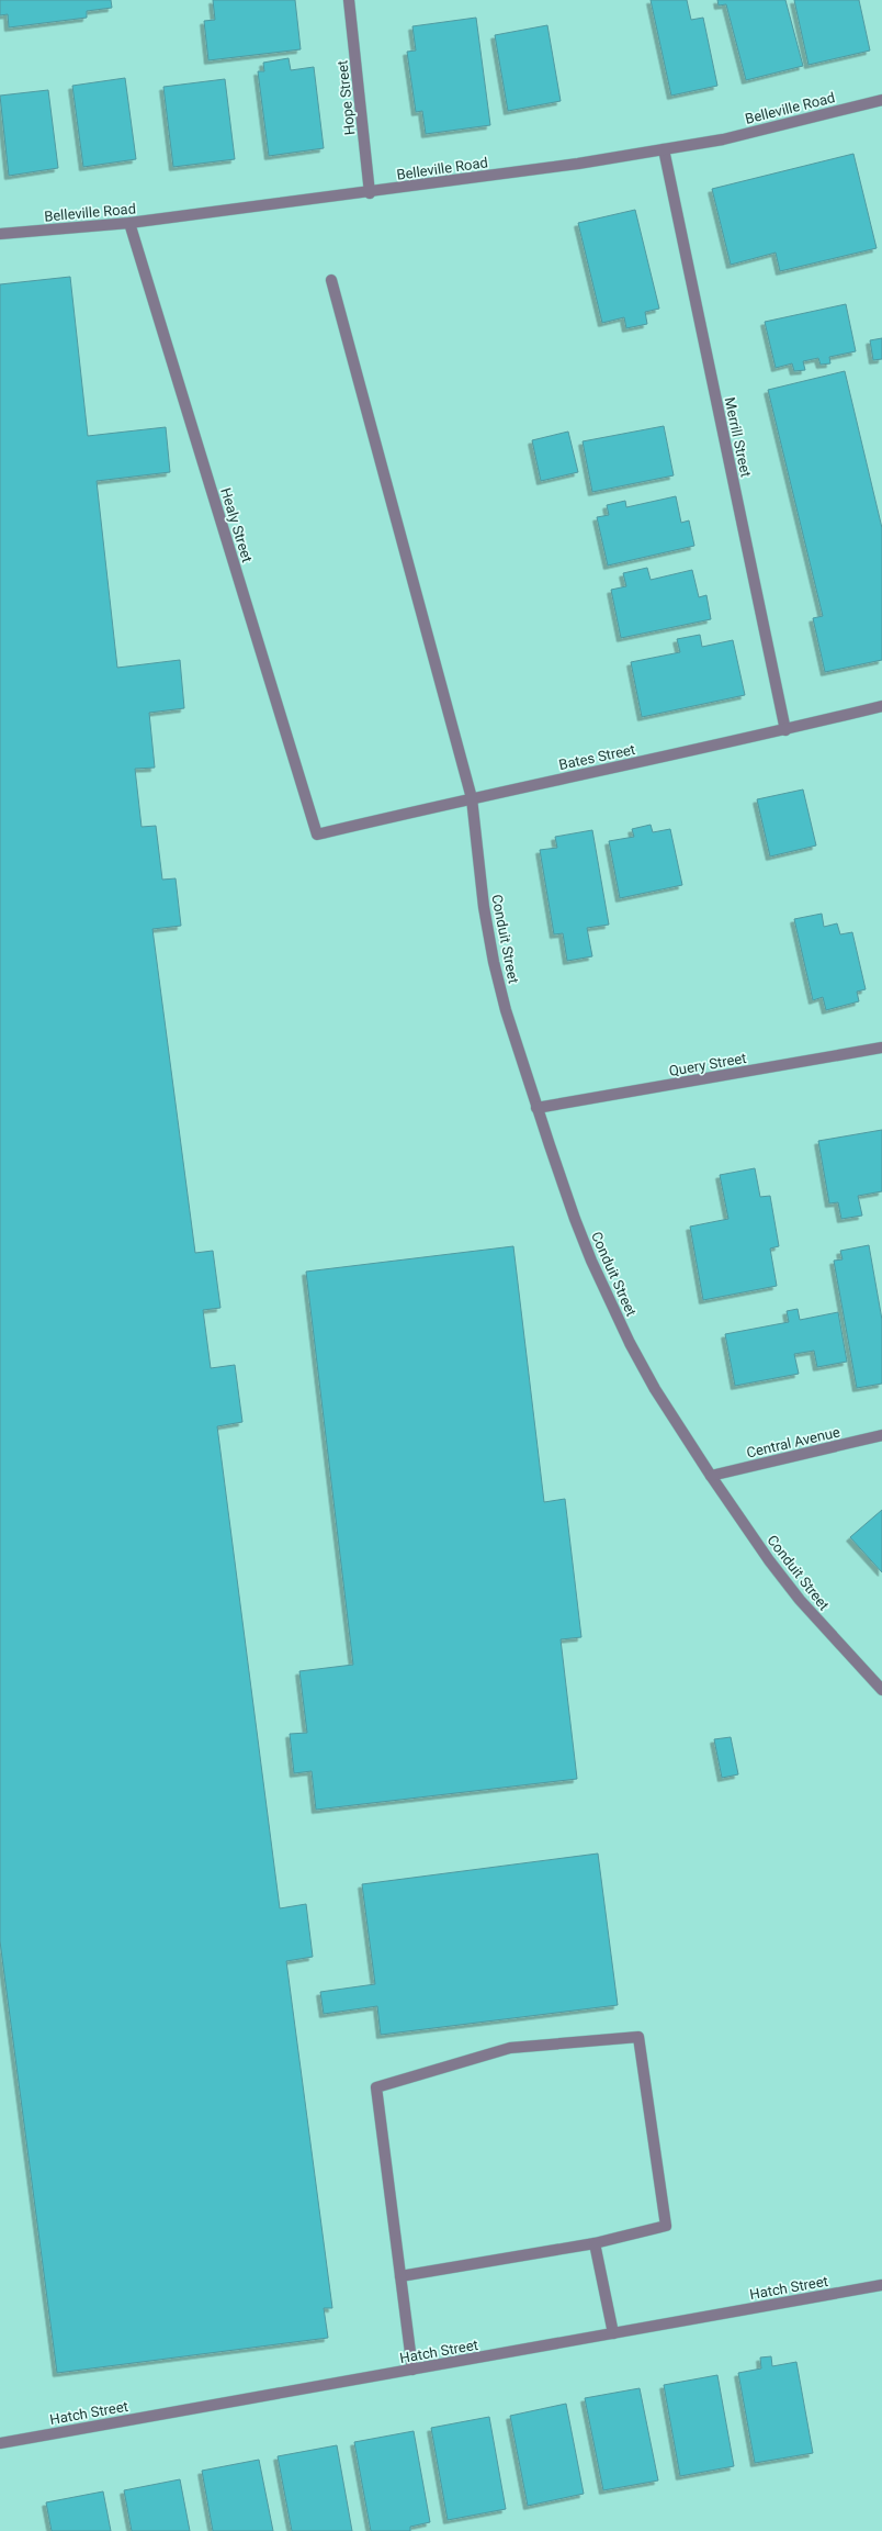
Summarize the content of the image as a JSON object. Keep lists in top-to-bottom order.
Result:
{
  "streets": {
    "street": [
      "Hope Street",
      "Belleville Road",
      "Merrill Street",
      "Healy Street",
      "Bates Street",
      "Conduit Street",
      "Query Street",
      "Central Avenue",
      "Hatch Street"
    ]
  },
  "crossings": [
    ["Hope Street", "Belleville Road"],
    ["Belleville Road", "Merrill Street"],
    ["Belleville Road", "Healy Street"],
    ["Merrill Street", "Bates Street"],
    ["Healy Street", "Bates Street"],
    ["Bates Street", "Conduit Street"],
    ["Conduit Street", "Query Street"],
    ["Conduit Street", "Central Avenue"]
  ]
}
